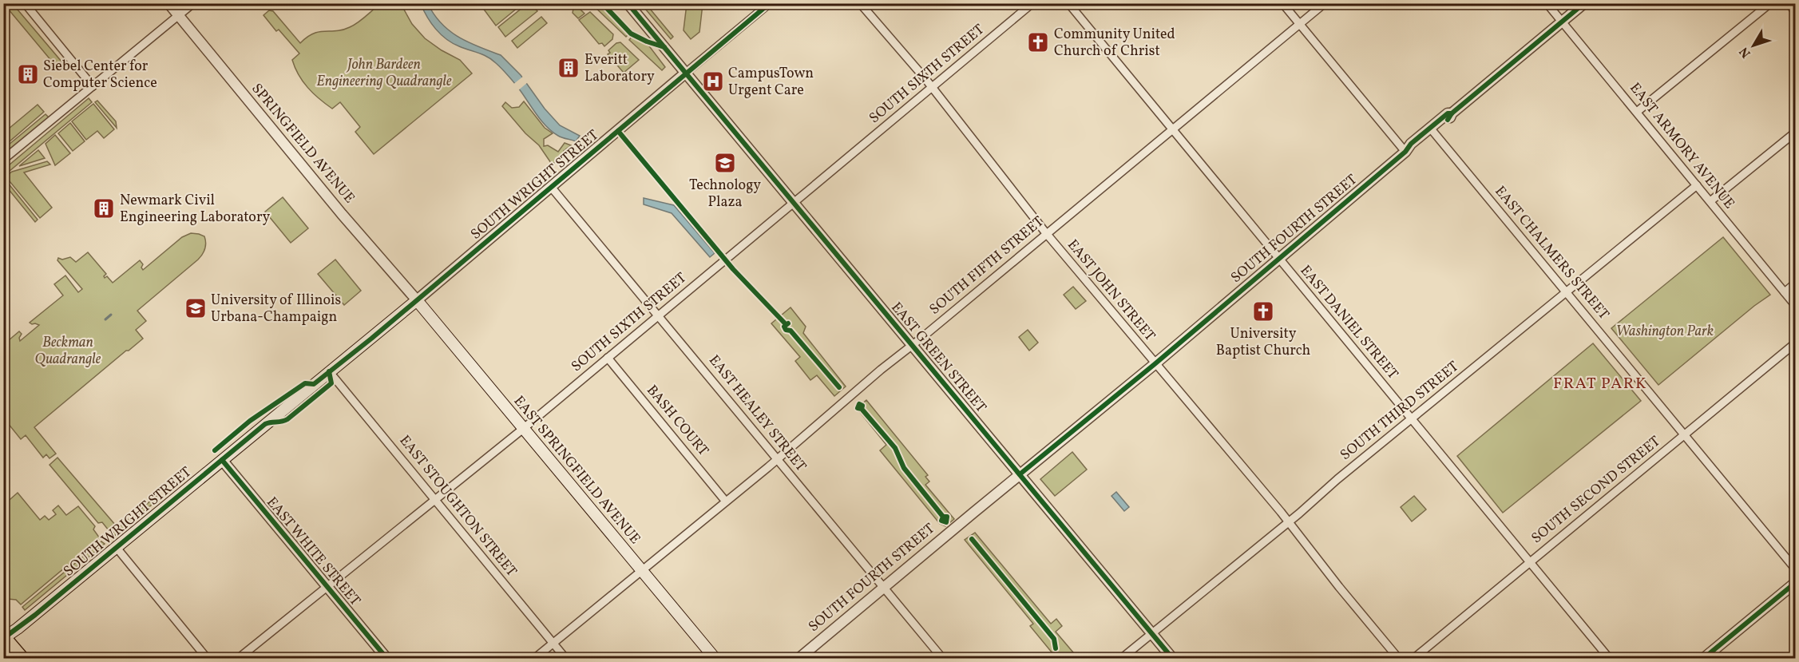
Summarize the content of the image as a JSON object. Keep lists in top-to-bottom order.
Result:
{
  "streets": {
    "main road": ["SOUTH WRIGHT STREET", "EAST SPRINGFIELD AVENUE"],
    "street": [
      "SOUTH SIXTH STREET",
      "SPRINGFIELD AVENUE",
      "EAST ARMORY AVENUE",
      "SOUTH FOURTH STREET",
      "EAST CHALMERS STREET",
      "SOUTH FIFTH STREET",
      "EAST JOHN STREET",
      "EAST DANIEL STREET",
      "EAST GREEN STREET",
      "SOUTH THIRD STREET",
      "EAST HEALEY STREET",
      "BASH COURT",
      "SOUTH SECOND STREET",
      "EAST STOUGHTON STREET",
      "EAST WHITE STREET"
    ]
  },
  "crossings": [
    ["SOUTH SIXTH STREET", "EAST JOHN STREET"],
    ["SOUTH SIXTH STREET", "EAST GREEN STREET"],
    ["SOUTH SIXTH STREET", "EAST HEALEY STREET"],
    ["SOUTH SIXTH STREET", "BASH COURT"],
    ["SOUTH SIXTH STREET", "EAST SPRINGFIELD AVENUE"],
    ["SOUTH SIXTH STREET", "EAST STOUGHTON STREET"],
    ["SOUTH SIXTH STREET", "EAST WHITE STREET"],
    ["SPRINGFIELD AVENUE", "SOUTH WRIGHT STREET"],
    ["SPRINGFIELD AVENUE", "EAST SPRINGFIELD AVENUE"],
    ["EAST ARMORY AVENUE", "SOUTH FOURTH STREET"],
    ["EAST ARMORY AVENUE", "SOUTH THIRD STREET"],
    ["SOUTH WRIGHT STREET", "EAST GREEN STREET"],
    ["SOUTH WRIGHT STREET", "EAST HEALEY STREET"],
    ["SOUTH WRIGHT STREET", "EAST SPRINGFIELD AVENUE"],
    ["SOUTH WRIGHT STREET", "EAST STOUGHTON STREET"],
    ["SOUTH WRIGHT STREET", "EAST WHITE STREET"],
    ["SOUTH FOURTH STREET", "EAST CHALMERS STREET"],
    ["SOUTH FOURTH STREET", "EAST JOHN STREET"],
    ["SOUTH FOURTH STREET", "EAST DANIEL STREET"],
    ["SOUTH FOURTH STREET", "EAST GREEN STREET"],
    ["SOUTH FOURTH STREET", "EAST HEALEY STREET"],
    ["EAST CHALMERS STREET", "SOUTH THIRD STREET"],
    ["EAST CHALMERS STREET", "SOUTH SECOND STREET"],
    ["SOUTH FIFTH STREET", "EAST JOHN STREET"],
    ["SOUTH FIFTH STREET", "EAST DANIEL STREET"],
    ["SOUTH FIFTH STREET", "EAST GREEN STREET"],
    ["SOUTH FIFTH STREET", "EAST HEALEY STREET"],
    ["SOUTH FIFTH STREET", "BASH COURT"],
    ["SOUTH FIFTH STREET", "EAST SPRINGFIELD AVENUE"],
    ["SOUTH FIFTH STREET", "EAST STOUGHTON STREET"],
    ["EAST JOHN STREET", "SOUTH THIRD STREET"],
    ["EAST DANIEL STREET", "SOUTH THIRD STREET"],
    ["EAST DANIEL STREET", "SOUTH SECOND STREET"],
    ["EAST GREEN STREET", "SOUTH THIRD STREET"]
  ],
  "districts": ["FRAT PARK"],
  "parks": ["John Bardeen Engineering Quadrangle", "Washington Park", "Beckman Quadrangle"],
  "places": {
    "church": ["Community United Church of Christ", "University Baptist Church"],
    "building": ["Everitt Laboratory", "Siebel Center for Computer Science", "Newmark Civil Engineering Laboratory"],
    "hospital": ["CampusTown Urgent Care"],
    "school or university": ["Technology Plaza", "University of Illinois Urbana-Champaign"]
  },
  "north": "bottom left"
}
